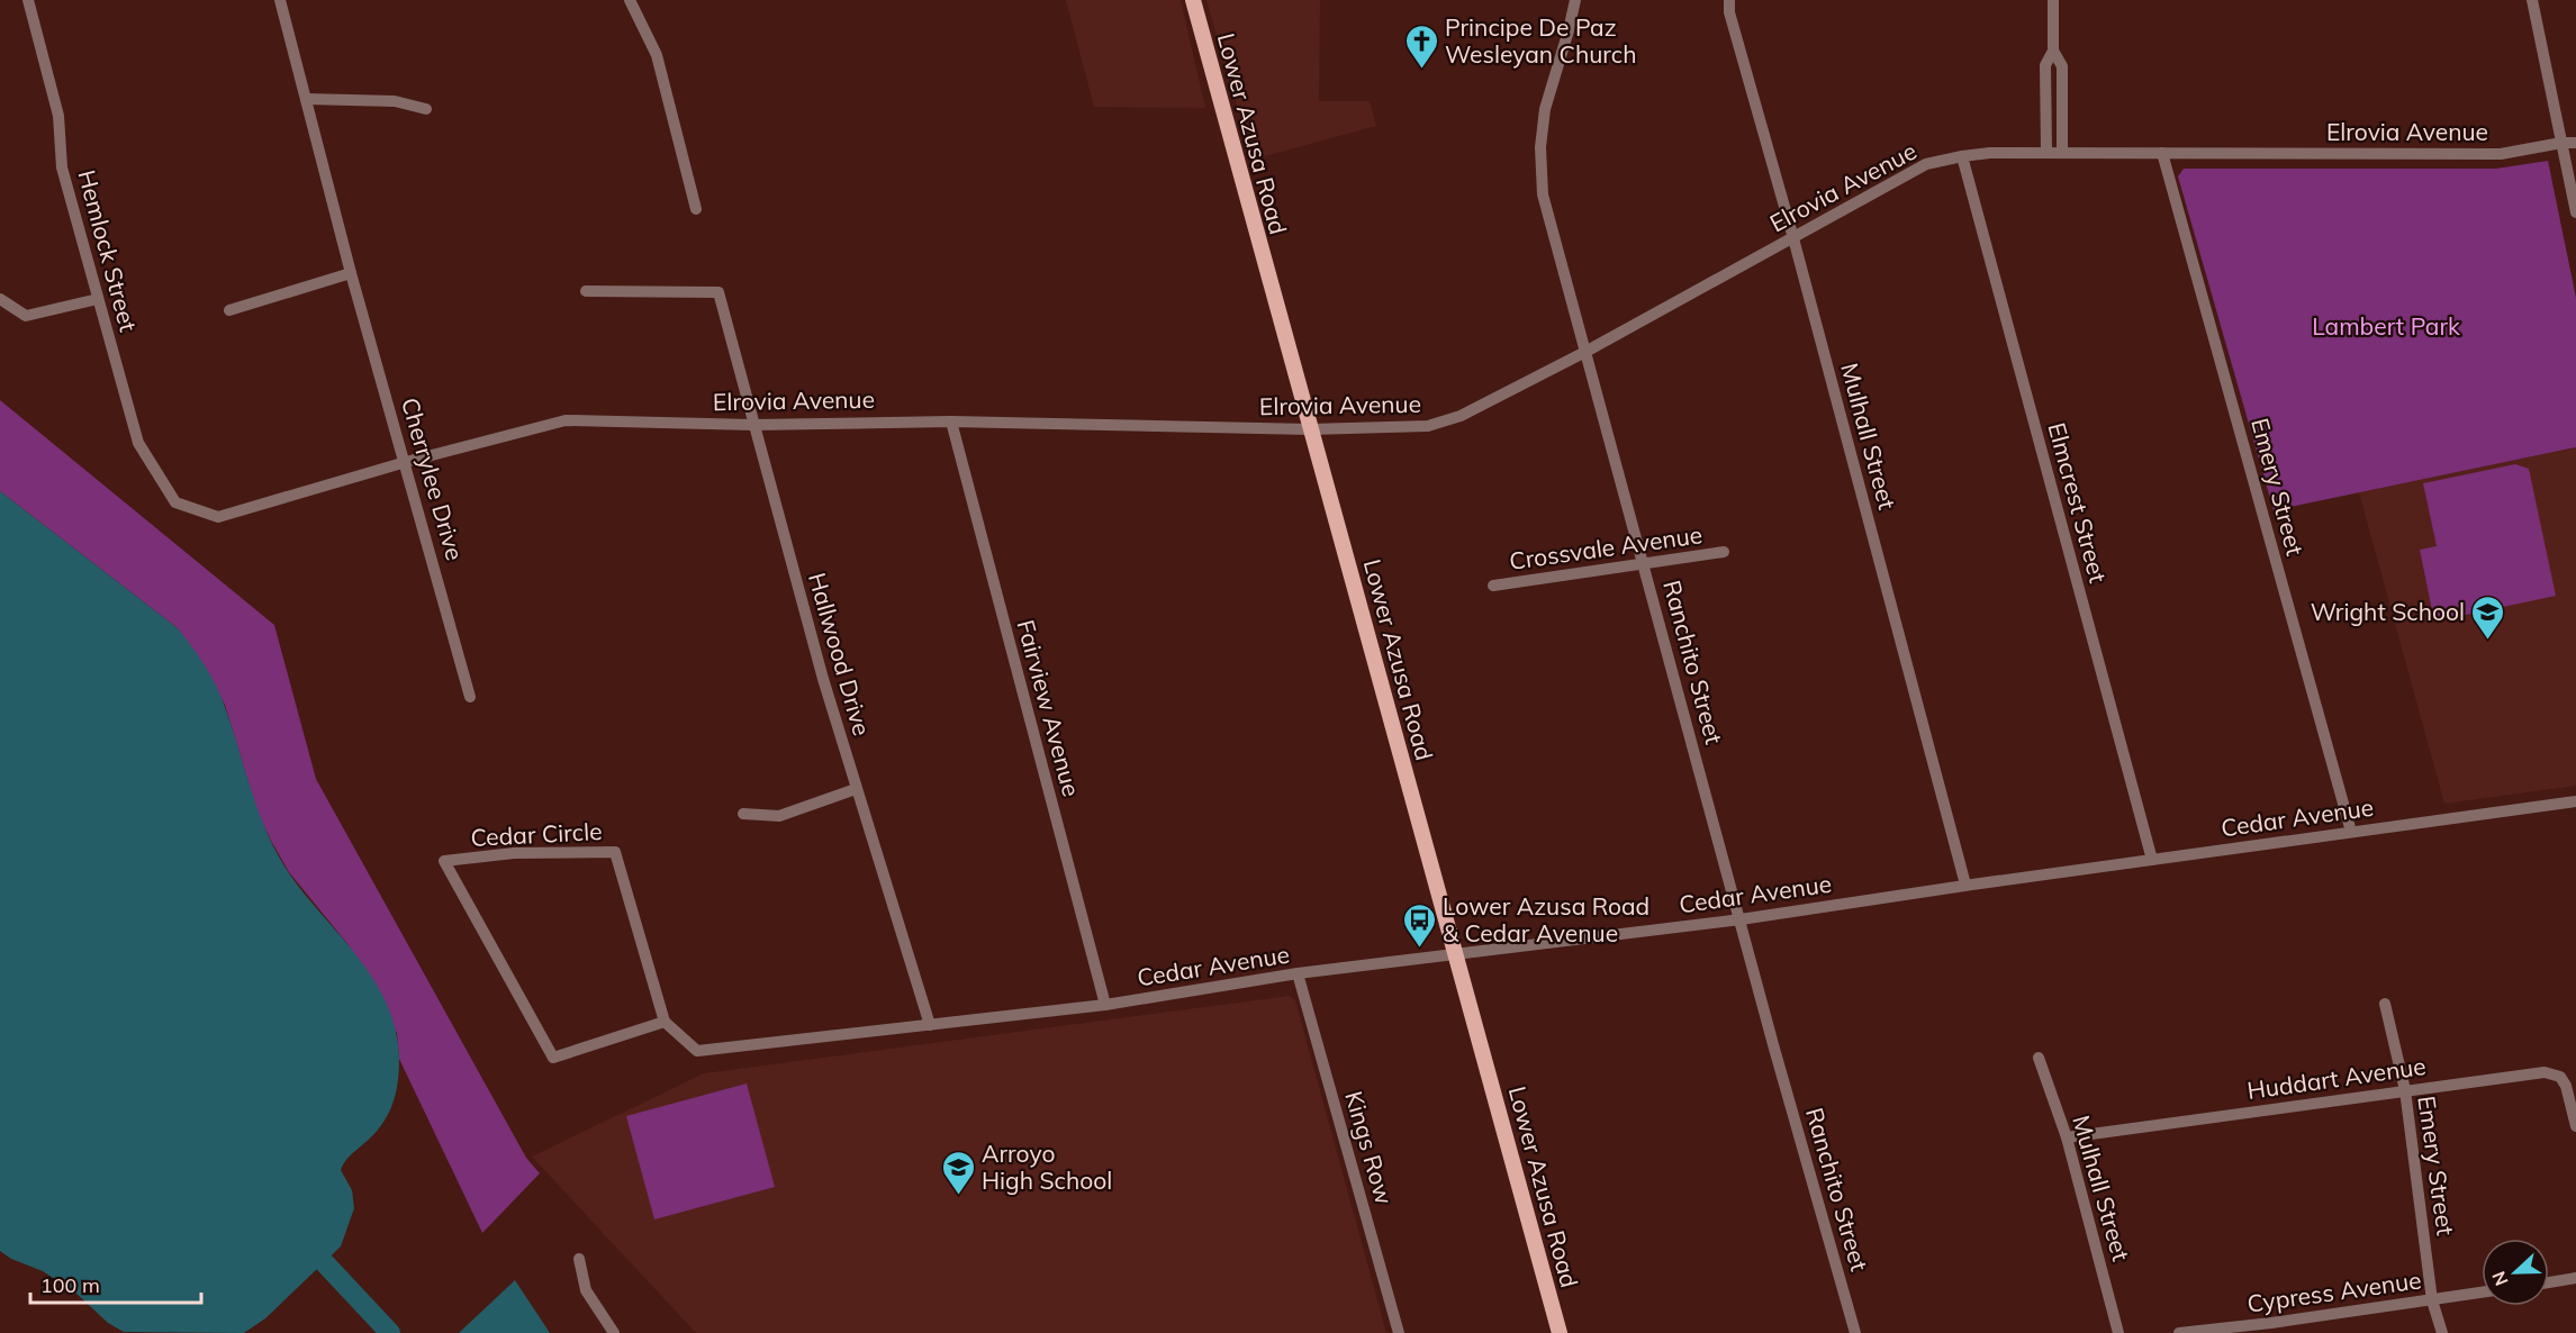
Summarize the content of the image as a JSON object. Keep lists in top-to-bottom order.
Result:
{
  "streets": {
    "main road": ["Lower Azusa Road"],
    "street": [
      "Elrovia Avenue",
      "Hemlock Street",
      "Mulhall Street",
      "Cherrylee Drive",
      "Emery Street",
      "Elmcrest Street",
      "Crossvale Avenue",
      "Hallwood Drive",
      "Ranchito Street",
      "Fairview Avenue",
      "Cedar Avenue",
      "Cedar Circle",
      "Huddart Avenue",
      "Kings Row",
      "Cypress Avenue"
    ]
  },
  "crossings": [
    ["Elrovia Avenue", "Lower Azusa Road"],
    ["Elrovia Avenue", "Hemlock Street"],
    ["Elrovia Avenue", "Mulhall Street"],
    ["Elrovia Avenue", "Cherrylee Drive"],
    ["Elrovia Avenue", "Emery Street"],
    ["Elrovia Avenue", "Elmcrest Street"],
    ["Elrovia Avenue", "Hallwood Drive"],
    ["Elrovia Avenue", "Ranchito Street"],
    ["Elrovia Avenue", "Fairview Avenue"],
    ["Lower Azusa Road", "Cedar Avenue"],
    ["Mulhall Street", "Cedar Avenue"],
    ["Mulhall Street", "Huddart Avenue"],
    ["Emery Street", "Cedar Avenue"],
    ["Emery Street", "Huddart Avenue"],
    ["Emery Street", "Cypress Avenue"],
    ["Elmcrest Street", "Cedar Avenue"],
    ["Crossvale Avenue", "Ranchito Street"],
    ["Hallwood Drive", "Cedar Avenue"],
    ["Ranchito Street", "Cedar Avenue"],
    ["Fairview Avenue", "Cedar Avenue"],
    ["Cedar Avenue", "Cedar Circle"],
    ["Cedar Avenue", "Kings Row"]
  ],
  "parks": ["Lambert Park"],
  "places": {
    "church": ["Principe De Paz Wesleyan Church"],
    "school or university": ["Wright School", "Arroyo High School"],
    "bus stop": ["Lower Azusa Road & Cedar Avenue"]
  },
  "scale_bar": "100 m",
  "north": "left"
}
